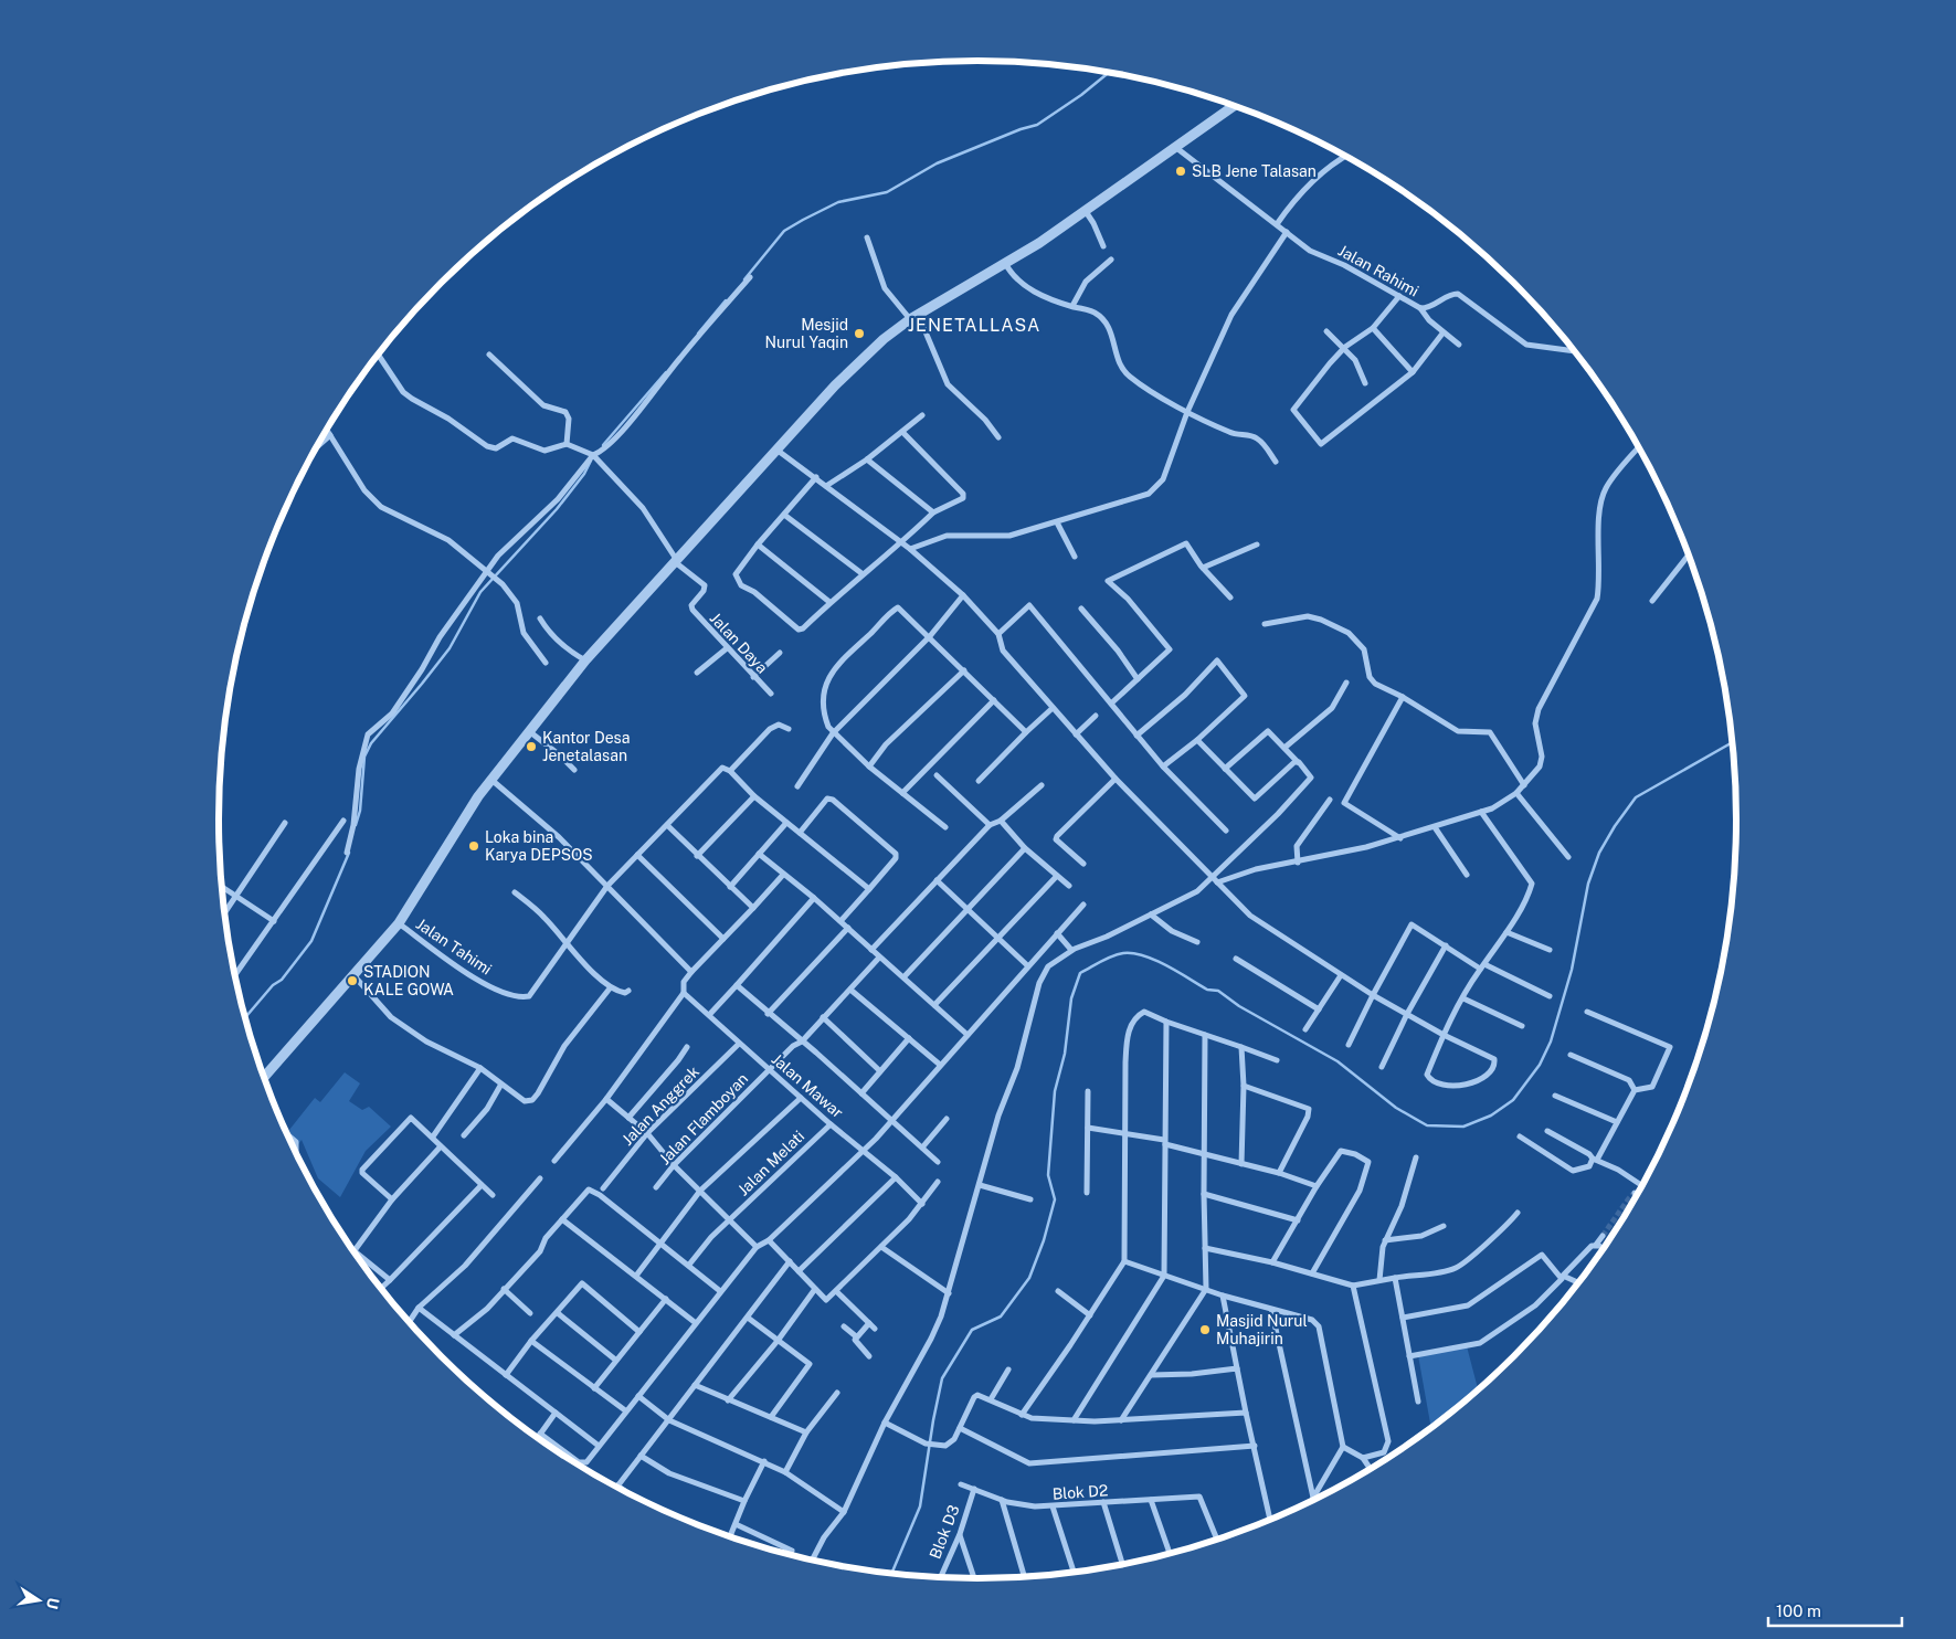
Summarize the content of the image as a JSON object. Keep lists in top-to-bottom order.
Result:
{
  "streets": {
    "street": [
      "Jalan Rahimi",
      "Jalan Daya",
      "Jalan Tahimi",
      "Jalan Mawar",
      "Jalan Anggrek",
      "Jalan Flamboyan",
      "Jalan Melati",
      "Blok D2",
      "Blok D3"
    ]
  },
  "crossings": [
    ["Jalan Mawar", "Jalan Anggrek"],
    ["Jalan Mawar", "Jalan Flamboyan"],
    ["Jalan Mawar", "Jalan Melati"],
    ["Blok D2", "Blok D3"]
  ],
  "districts": ["JENETALLASA"],
  "places": [
    "SLB Jene Talasan",
    "Mesjid Nurul Yaqin",
    "Kantor Desa Jenetalasan",
    "Loka bina Karya DEPSOS",
    "STADION KALE GOWA",
    "Masjid Nurul Muhajirin"
  ],
  "scale_bar": "100 m",
  "north": "right"
}
